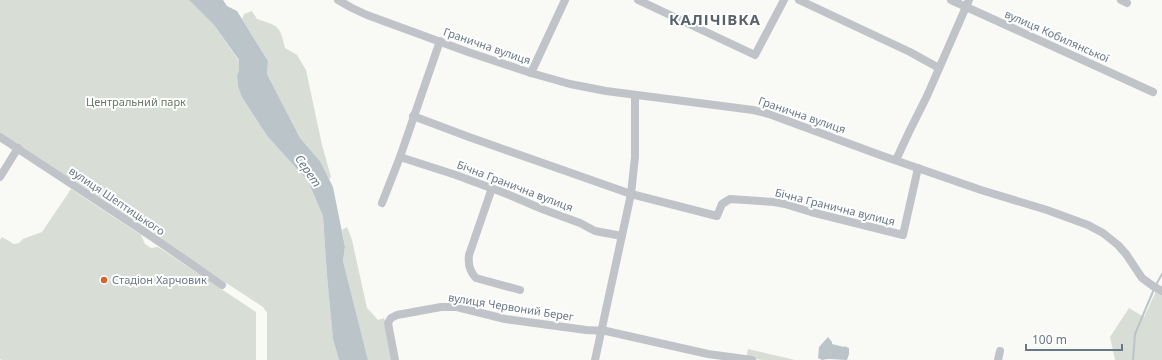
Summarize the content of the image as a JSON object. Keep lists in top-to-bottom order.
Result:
{
  "streets": {
    "street": [
      "вулиця Кобилянської",
      "Гранична вулиця",
      "Бічна Гранична вулиця",
      "вулиця Шептицького",
      "вулиця Червоний Берег"
    ]
  },
  "crossings": [
    ["Гранична вулиця", "Бічна Гранична вулиця"]
  ],
  "districts": ["КАЛІЧІВКА"],
  "water": ["Серет"],
  "parks": ["Центральний парк"],
  "places": ["Стадіон Харчовик"],
  "scale_bar": "100 m"
}
